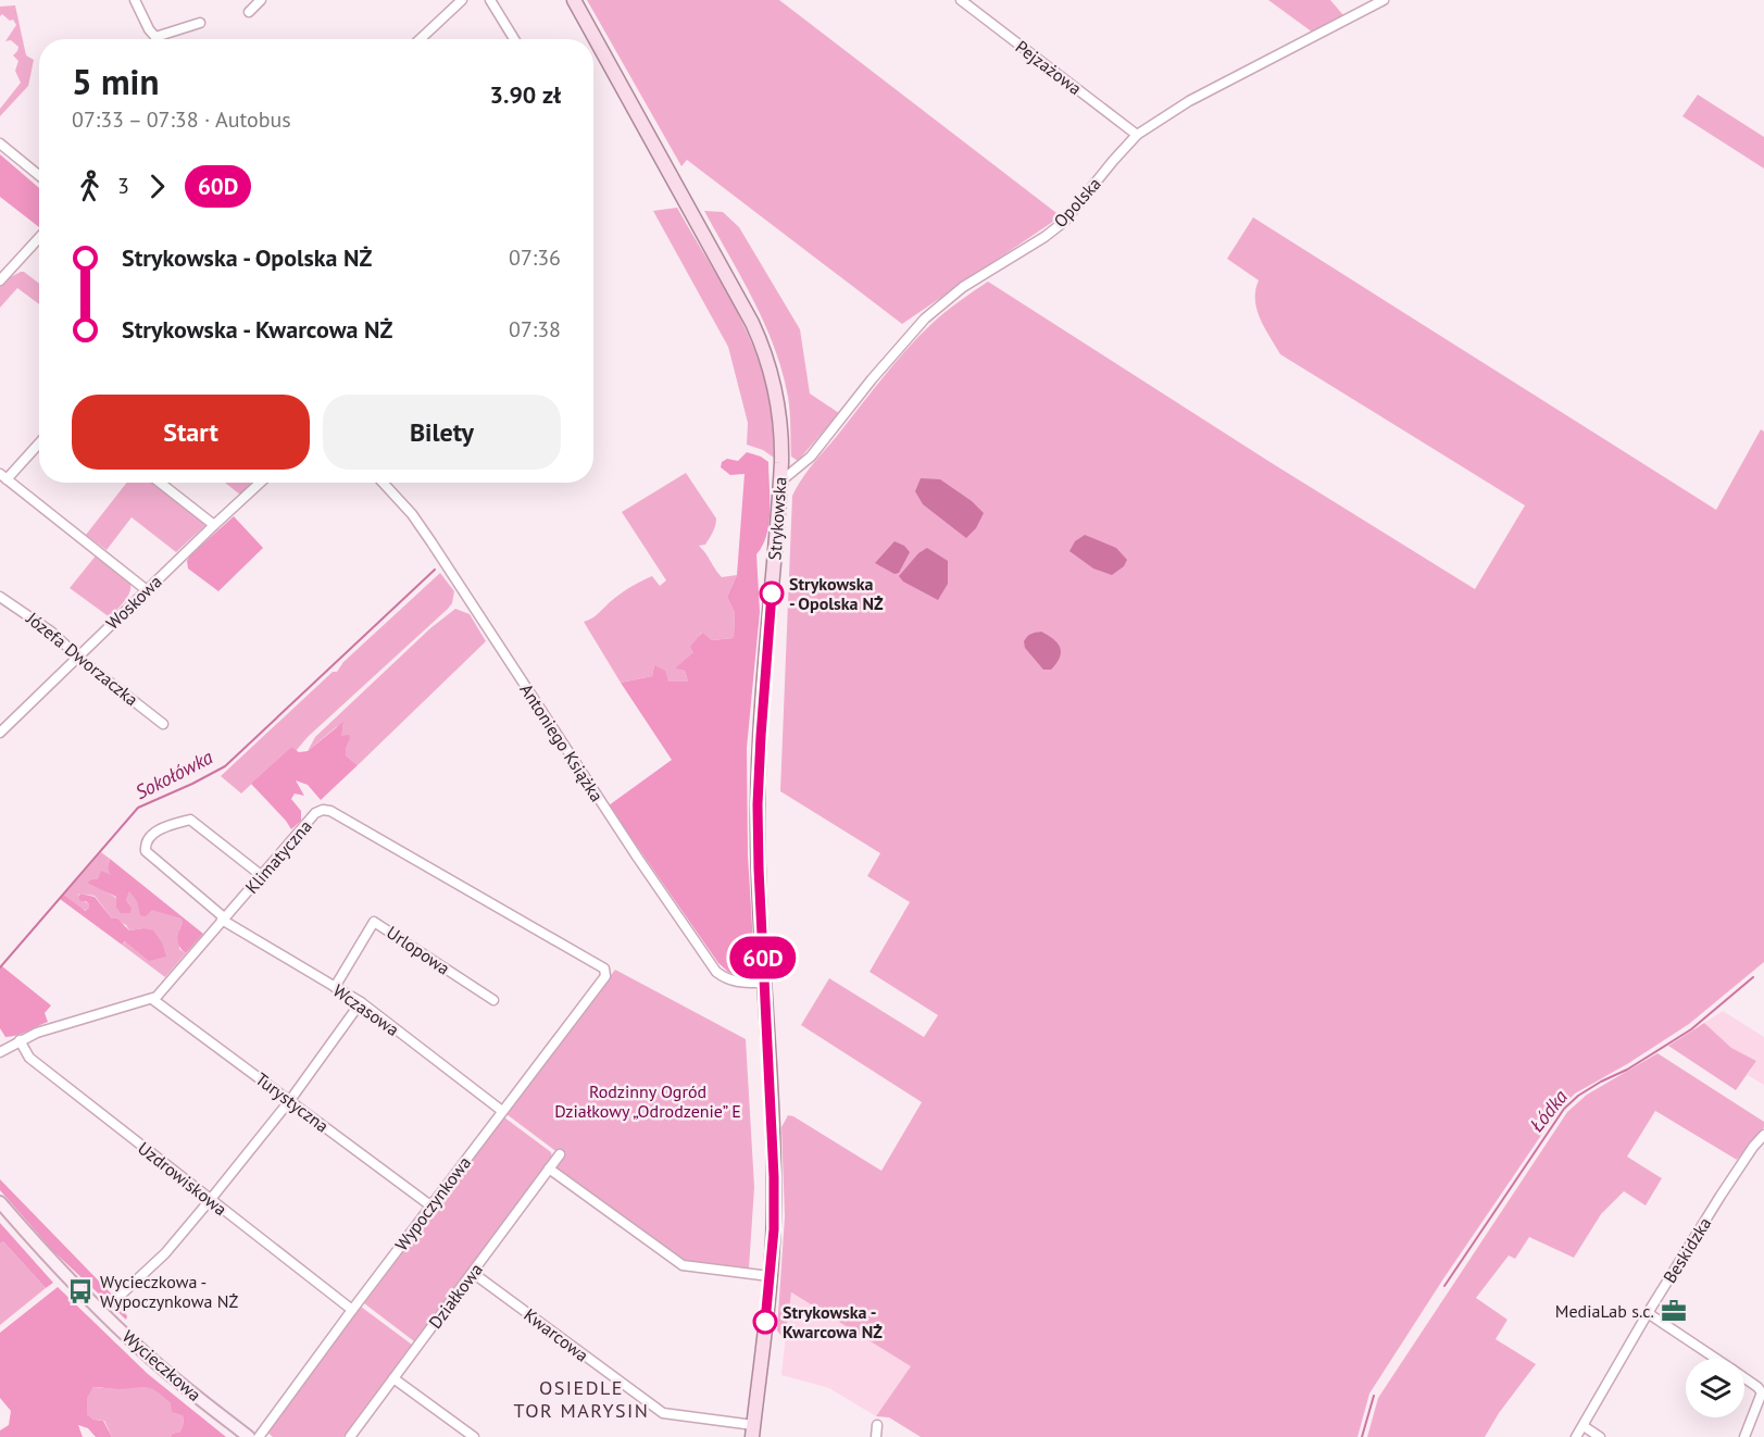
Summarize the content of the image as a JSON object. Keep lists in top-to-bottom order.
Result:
{
  "streets": {
    "main road": ["Strykowska"],
    "street": [
      "Pejzażowa",
      "Opolska",
      "Woskowa",
      "Józefa Dworzaczka",
      "Antoniego Książka",
      "Klimatyczna",
      "Urlopowa",
      "Wczasowa",
      "Turystyczna",
      "Uzdrowiskowa",
      "Wypoczynkowa",
      "Beskidzka",
      "Działkowa",
      "Kwarcowa",
      "Wycieczkowa"
    ]
  },
  "crossings": [
    ["Pejzażowa", "Opolska"],
    ["Opolska", "Strykowska"],
    ["Strykowska", "Antoniego Książka"],
    ["Strykowska", "Kwarcowa"],
    ["Woskowa", "Józefa Dworzaczka"],
    ["Klimatyczna", "Wczasowa"],
    ["Klimatyczna", "Turystyczna"],
    ["Klimatyczna", "Wypoczynkowa"],
    ["Urlopowa", "Wczasowa"],
    ["Wczasowa", "Wypoczynkowa"],
    ["Turystyczna", "Wypoczynkowa"],
    ["Uzdrowiskowa", "Wypoczynkowa"],
    ["Działkowa", "Kwarcowa"]
  ],
  "districts": ["OSIEDLE TOR MARYSIN"],
  "water": ["Sokołówka", "Łódka"],
  "parks": ["Rodzinny Ogród Działkowy „Odrodzenie” E"],
  "places": {
    "other": ["Strykowska - Opolska NŻ", "Strykowska - Kwarcowa NŻ"],
    "bus stop": ["Wycieczkowa - Wypoczynkowa NŻ"],
    "office": ["MediaLab s.c."]
  },
  "lines": ["bus line 60D"],
  "page": {
    "on_map": "60D",
    "heading": ["5 min", "07:33 – 07:38 · Autobus", "3.90 zł"],
    "legs": ["3", "60D"],
    "list": [
      {
        "name": "Strykowska - Opolska NŻ",
        "value": "07:36"
      },
      {
        "name": "Strykowska - Kwarcowa NŻ",
        "value": "07:38"
      }
    ],
    "buttons": ["Start", "Bilety"]
  }
}
